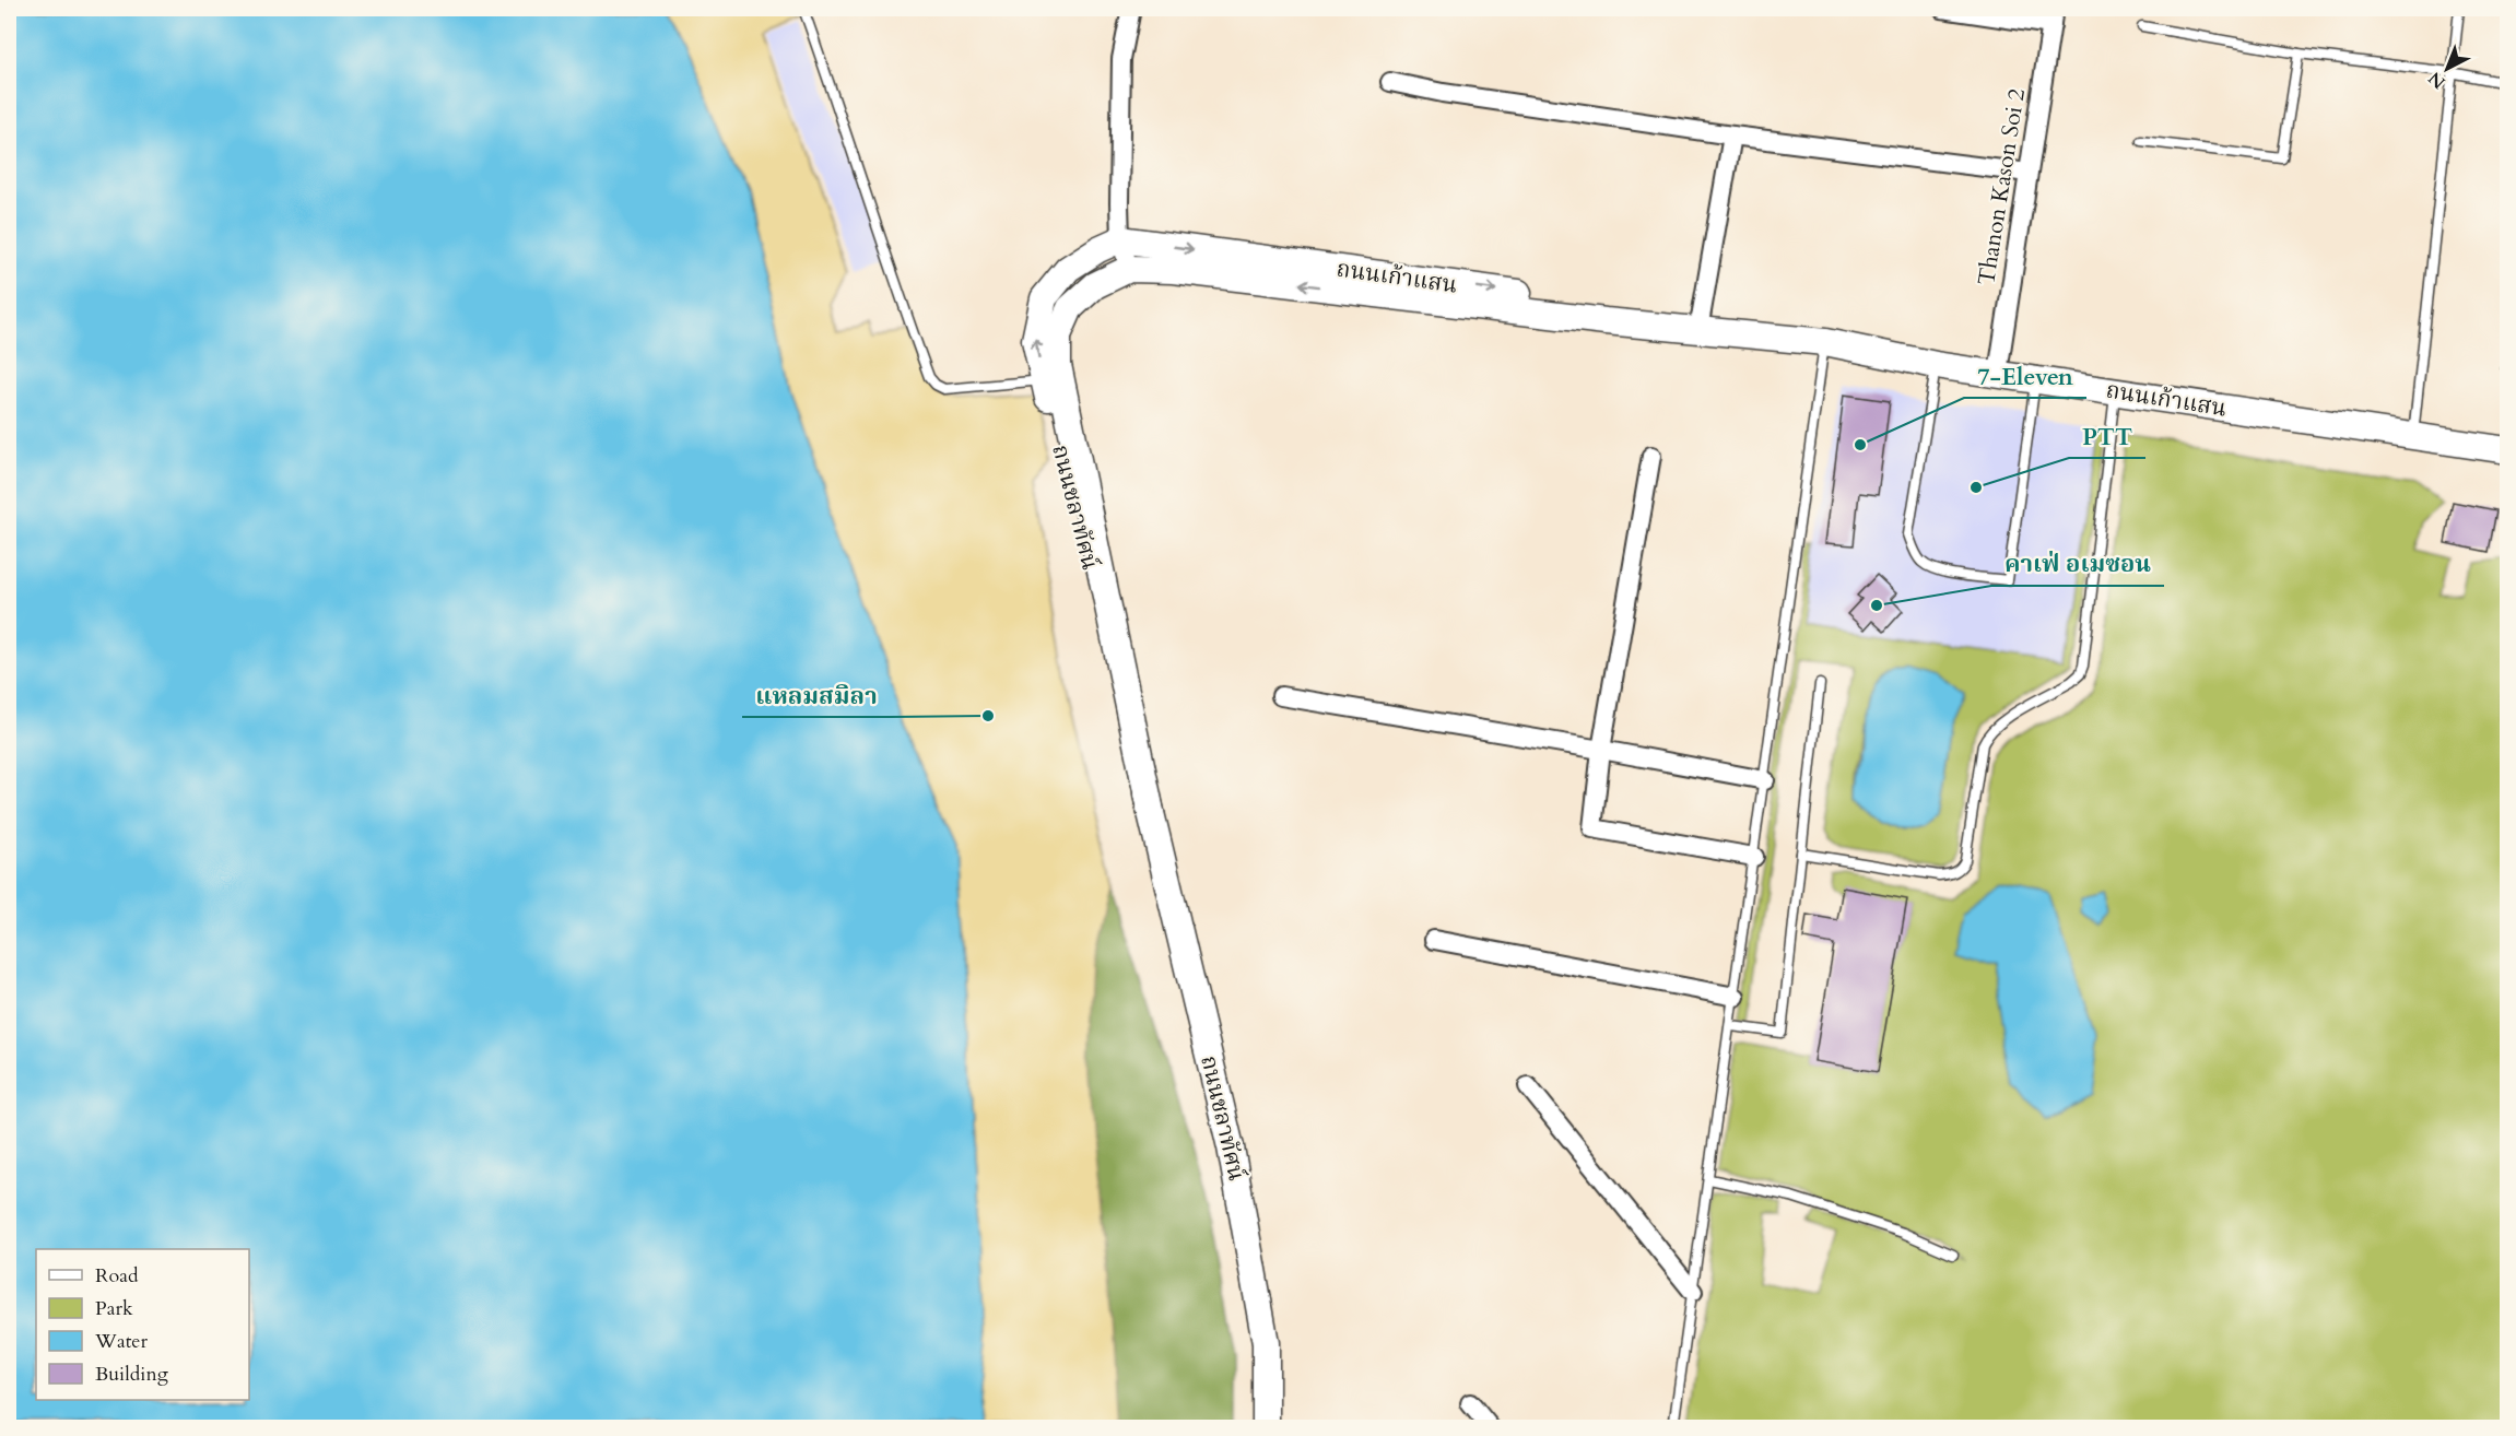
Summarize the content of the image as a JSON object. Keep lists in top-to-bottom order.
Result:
{
  "streets": {
    "main road": ["ถนนเก้าแสน", "ถนนชลาทัศน์"],
    "street": ["Thanon Kason Soi 2"]
  },
  "crossings": [
    ["Thanon Kason Soi 2", "ถนนเก้าแสน"],
    ["ถนนเก้าแสน", "ถนนชลาทัศน์"]
  ],
  "places": [
    "7-Eleven",
    "PTT",
    "คาเฟ่ อเมซอน",
    "แหลมสมิลา"
  ],
  "legend": [
    "Road",
    "Park",
    "Water",
    "Building"
  ],
  "north": "bottom left"
}
